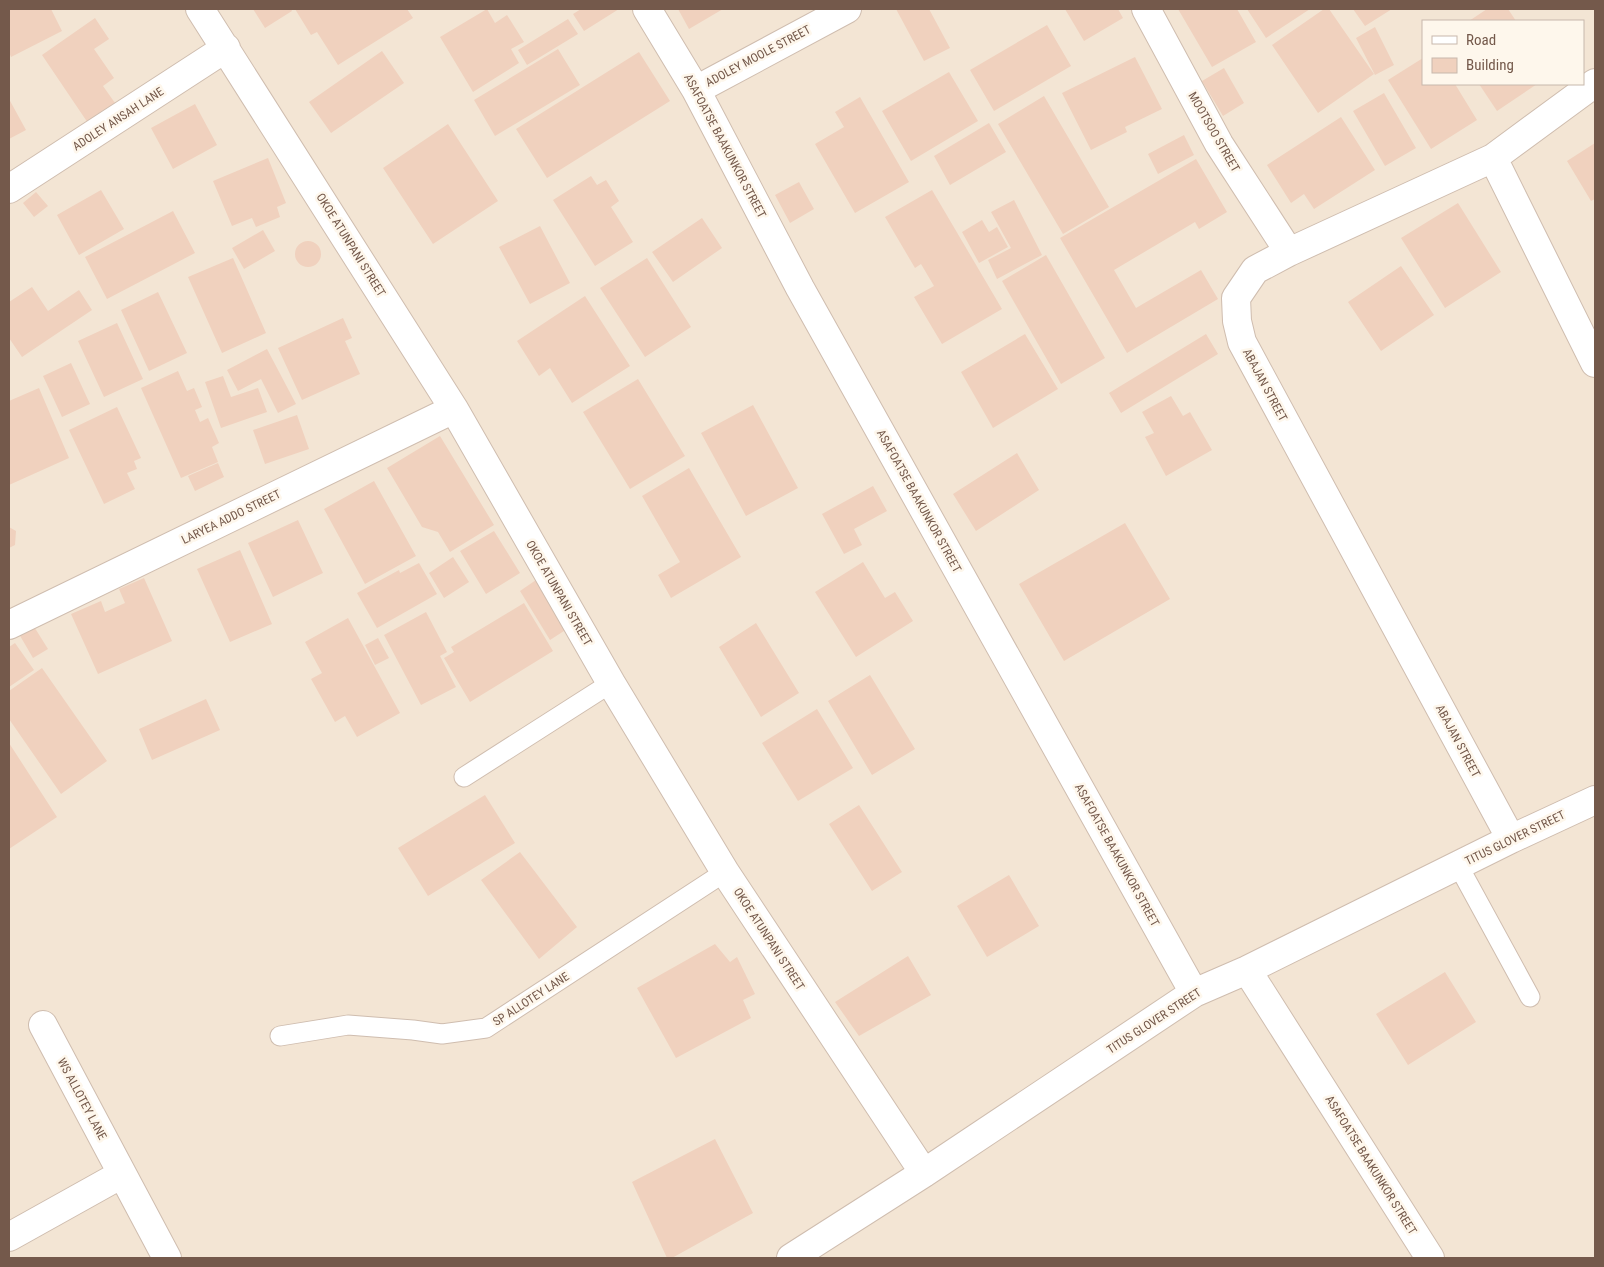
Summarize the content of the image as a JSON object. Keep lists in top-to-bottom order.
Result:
{
  "streets": {
    "street": [
      "ADOLEY MOOLE STREET",
      "ADOLEY ANSAH LANE",
      "MOOTSOO STREET",
      "ASAFOATSE BAAKUNKOR STREET",
      "OKOE ATUNPANI STREET",
      "ABAJAN STREET",
      "LARYEA ADDO STREET",
      "TITUS GLOVER STREET",
      "WS ALLOTEY LANE"
    ],
    "lane": ["SP ALLOTEY LANE"]
  },
  "crossings": [
    ["ADOLEY MOOLE STREET", "ASAFOATSE BAAKUNKOR STREET"],
    ["ADOLEY ANSAH LANE", "OKOE ATUNPANI STREET"],
    ["MOOTSOO STREET", "ABAJAN STREET"],
    ["ASAFOATSE BAAKUNKOR STREET", "TITUS GLOVER STREET"],
    ["OKOE ATUNPANI STREET", "LARYEA ADDO STREET"],
    ["OKOE ATUNPANI STREET", "TITUS GLOVER STREET"],
    ["OKOE ATUNPANI STREET", "SP ALLOTEY LANE"],
    ["ABAJAN STREET", "TITUS GLOVER STREET"]
  ],
  "legend": ["Road", "Building"]
}
